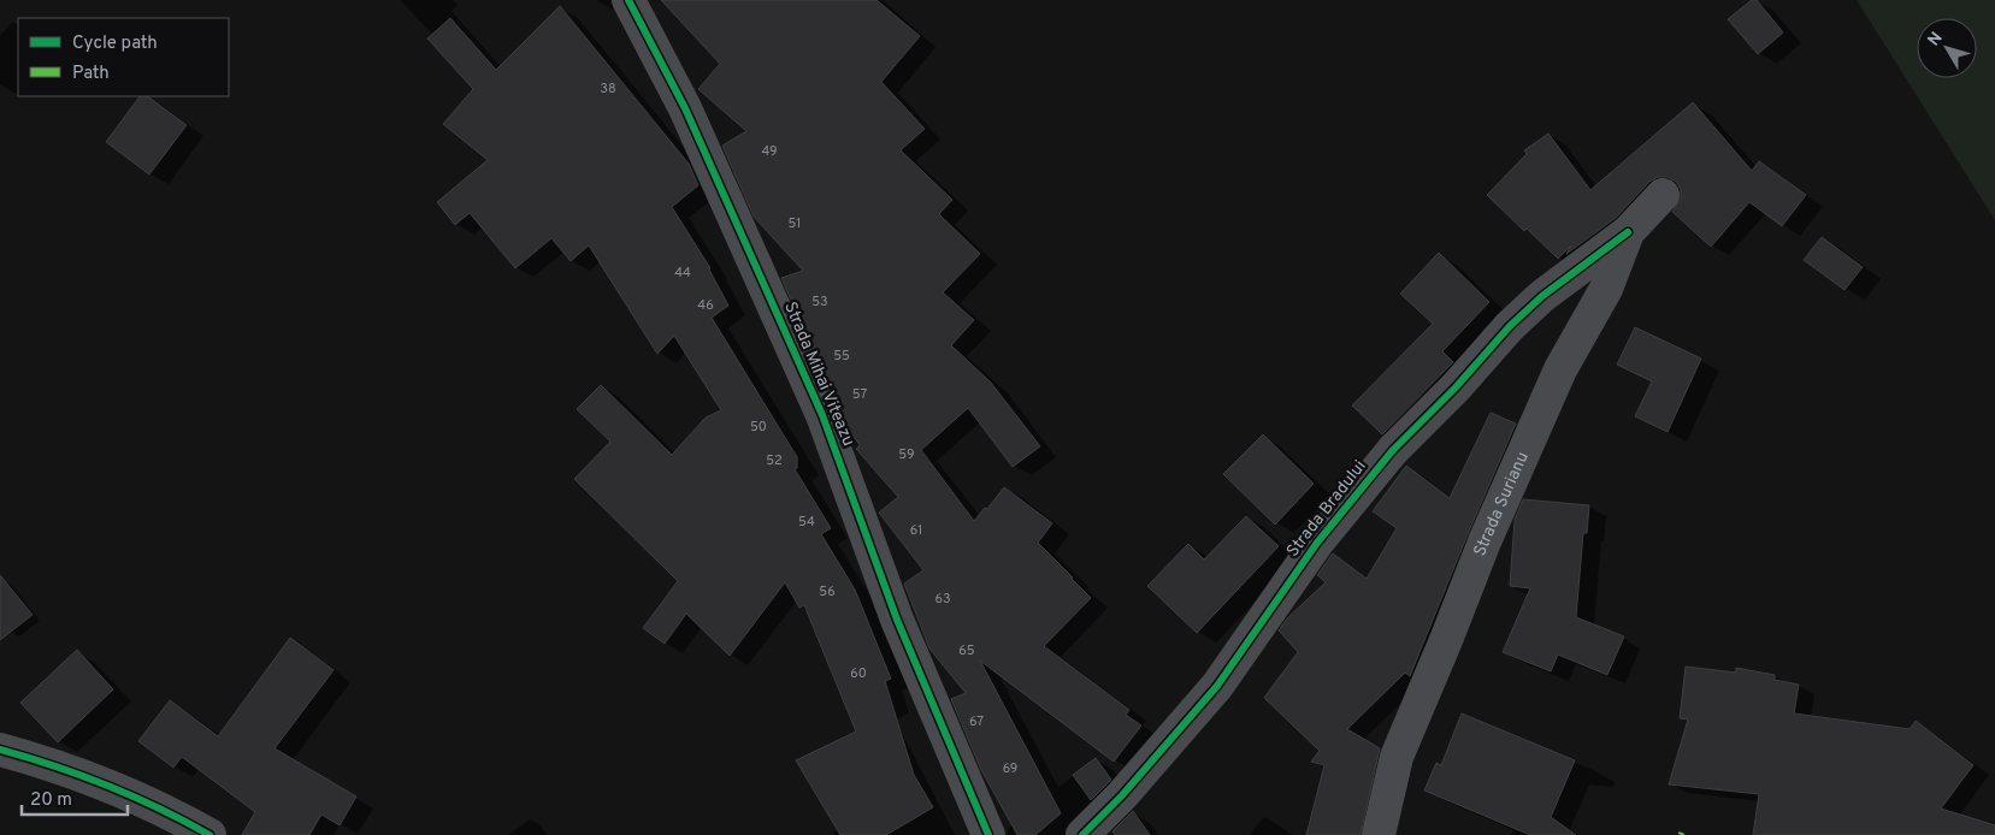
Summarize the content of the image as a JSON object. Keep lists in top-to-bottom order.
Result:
{
  "streets": {
    "street": ["Strada Mihai Viteazu", "Strada Surianu", "Strada Bradului"]
  },
  "crossings": [
    ["Strada Surianu", "Strada Bradului"]
  ],
  "house_numbers": [
    "38",
    "49",
    "51",
    "44",
    "53",
    "46",
    "55",
    "57",
    "50",
    "59",
    "52",
    "54",
    "61",
    "56",
    "63",
    "65",
    "60",
    "67",
    "69"
  ],
  "legend": ["Cycle path", "Path"],
  "scale_bar": "20 m",
  "north": "top left"
}
